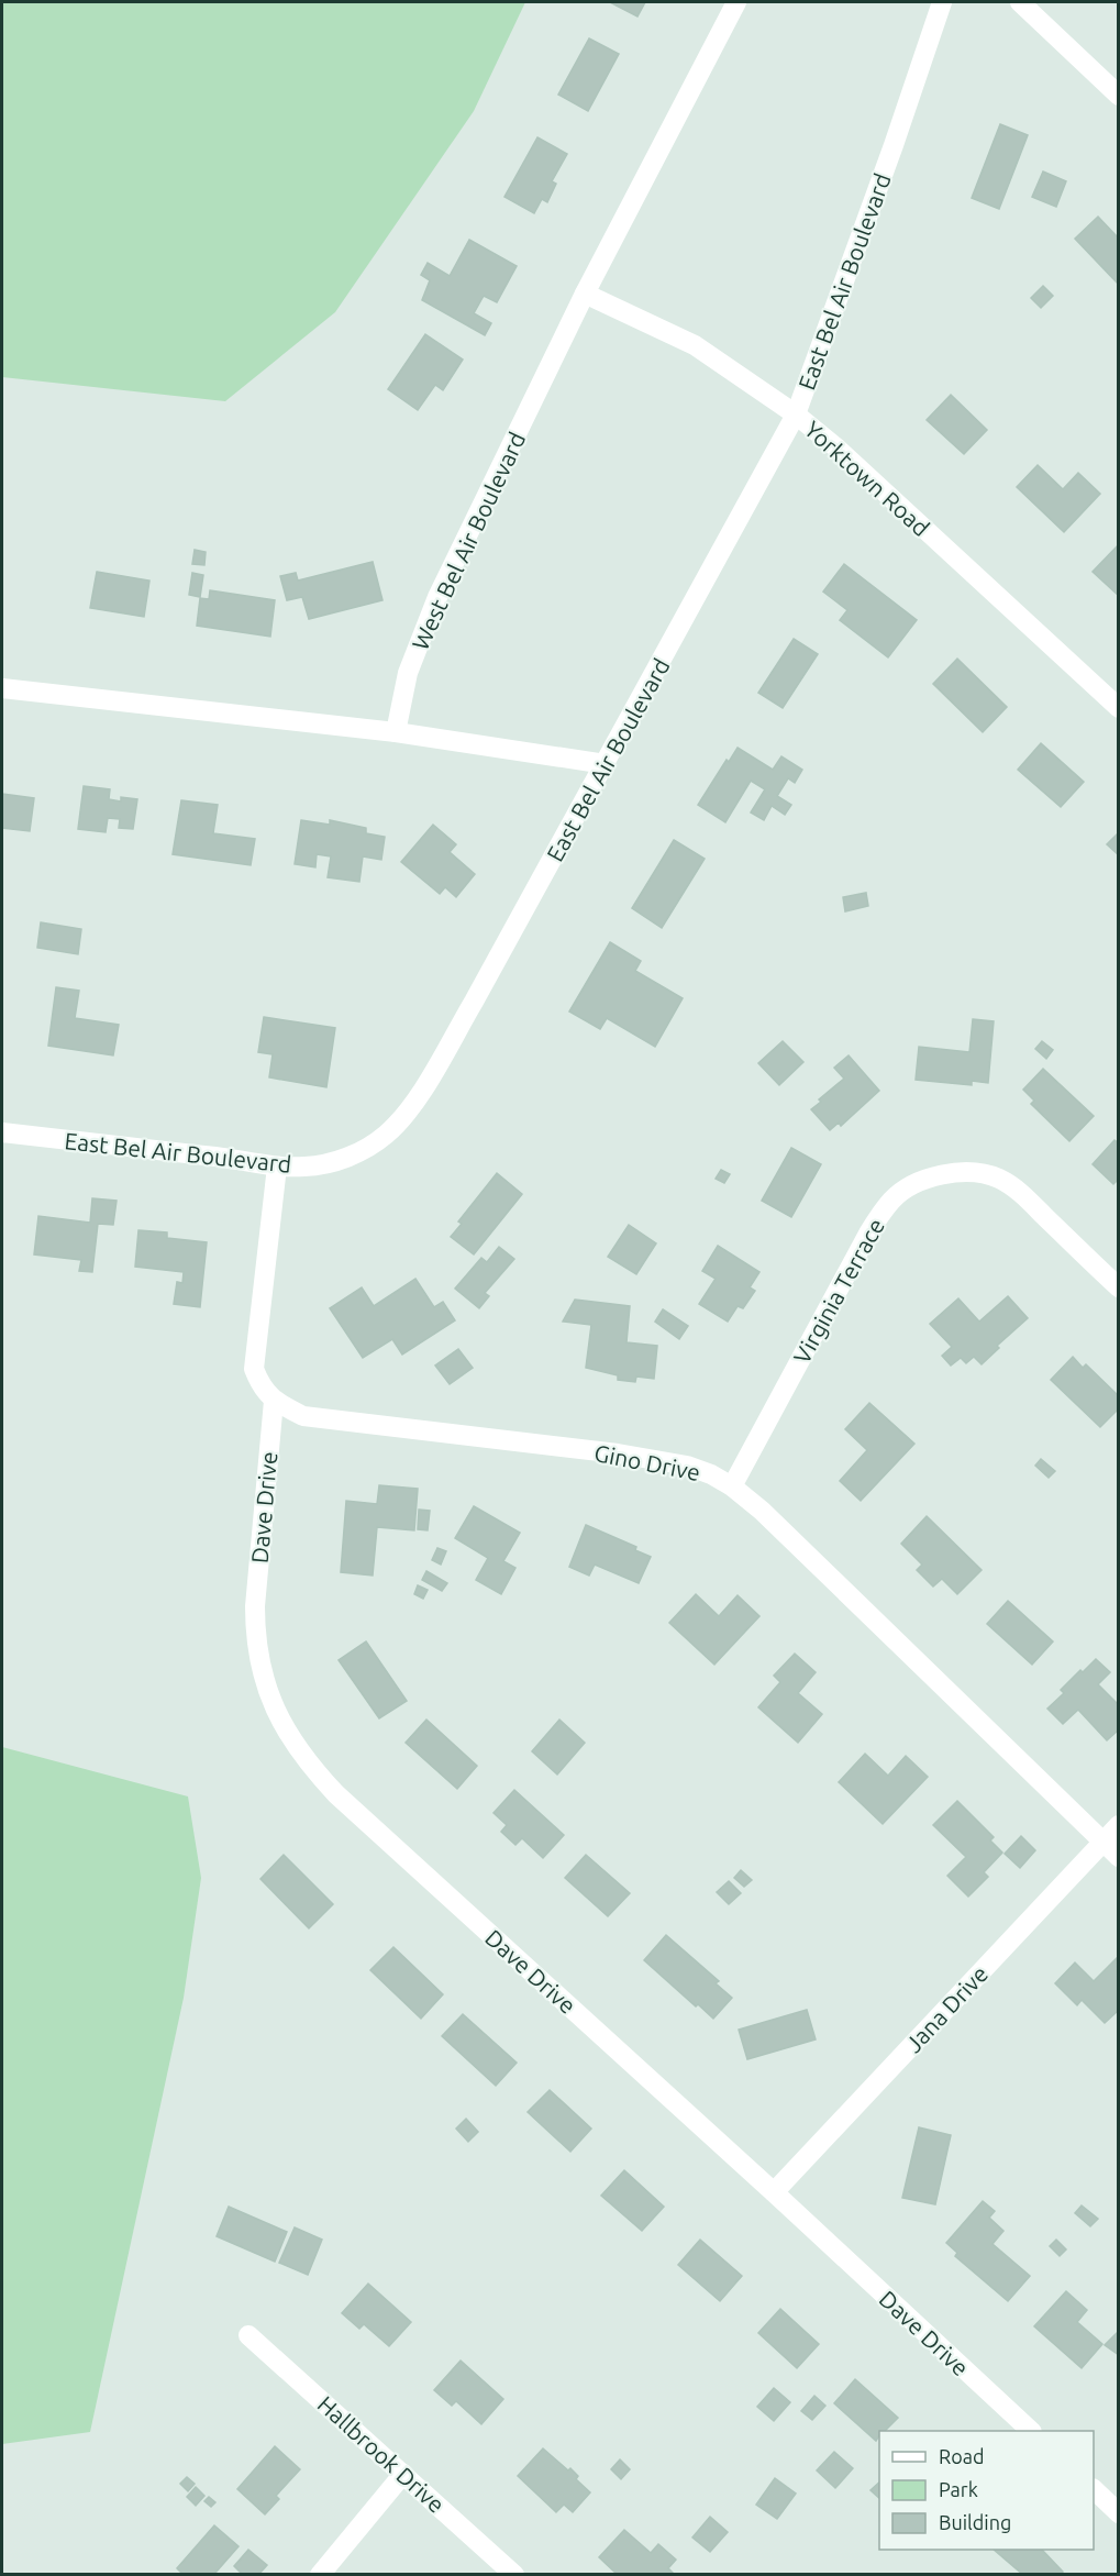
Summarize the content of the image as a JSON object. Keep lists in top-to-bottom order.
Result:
{
  "streets": {
    "street": [
      "East Bel Air Boulevard",
      "Yorktown Road",
      "West Bel Air Boulevard",
      "Virginia Terrace",
      "Gino Drive",
      "Dave Drive",
      "Jana Drive",
      "Hallbrook Drive"
    ]
  },
  "crossings": [
    ["East Bel Air Boulevard", "Yorktown Road"],
    ["East Bel Air Boulevard", "Gino Drive"],
    ["Yorktown Road", "West Bel Air Boulevard"],
    ["Virginia Terrace", "Gino Drive"],
    ["Gino Drive", "Dave Drive"],
    ["Gino Drive", "Jana Drive"],
    ["Dave Drive", "Jana Drive"]
  ],
  "legend": ["Road", "Park", "Building"]
}
